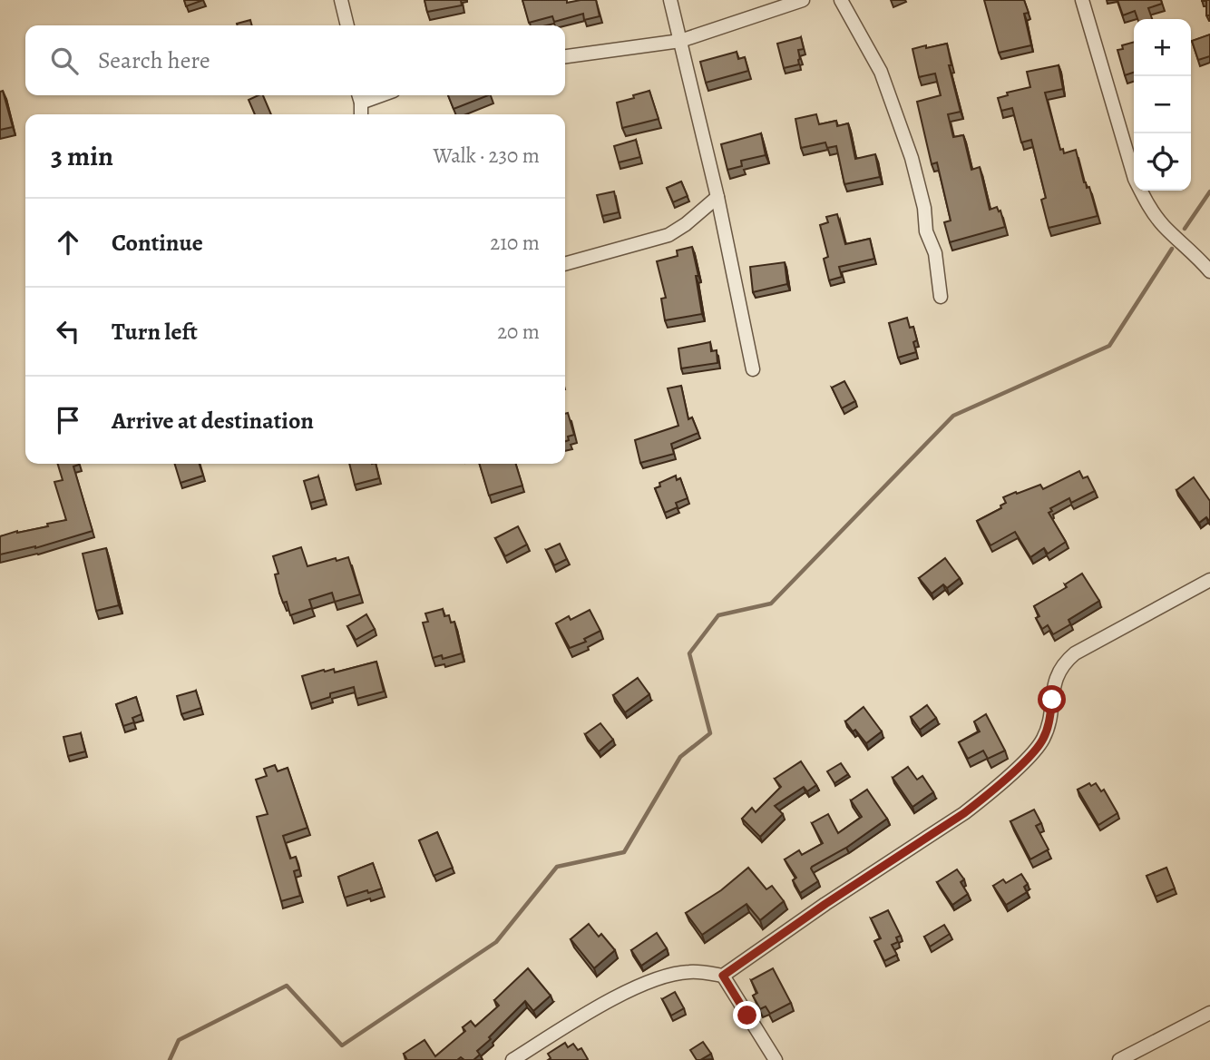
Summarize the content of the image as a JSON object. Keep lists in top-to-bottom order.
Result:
{
  "page": {
    "map_buttons": ["+", "−"],
    "search": "Search here",
    "heading": ["3 min", "Walk · 230 m"],
    "list": [
      ["Continue", "210 m"],
      ["Turn left", "20 m"],
      "Arrive at destination"
    ]
  }
}
